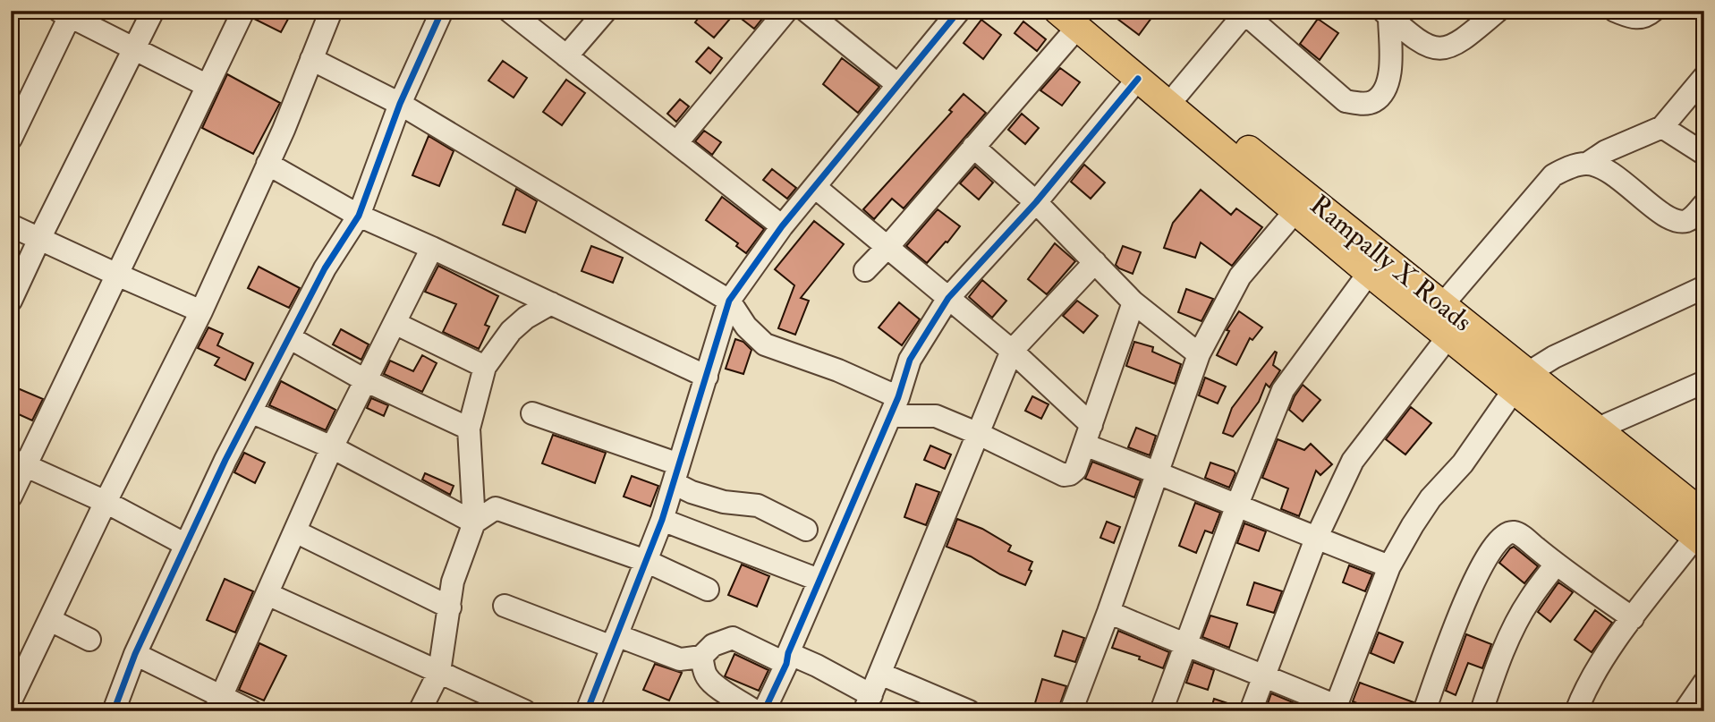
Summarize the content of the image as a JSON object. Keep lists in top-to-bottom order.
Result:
{
  "streets": {
    "main road": ["Rampally X Roads"]
  }
}
